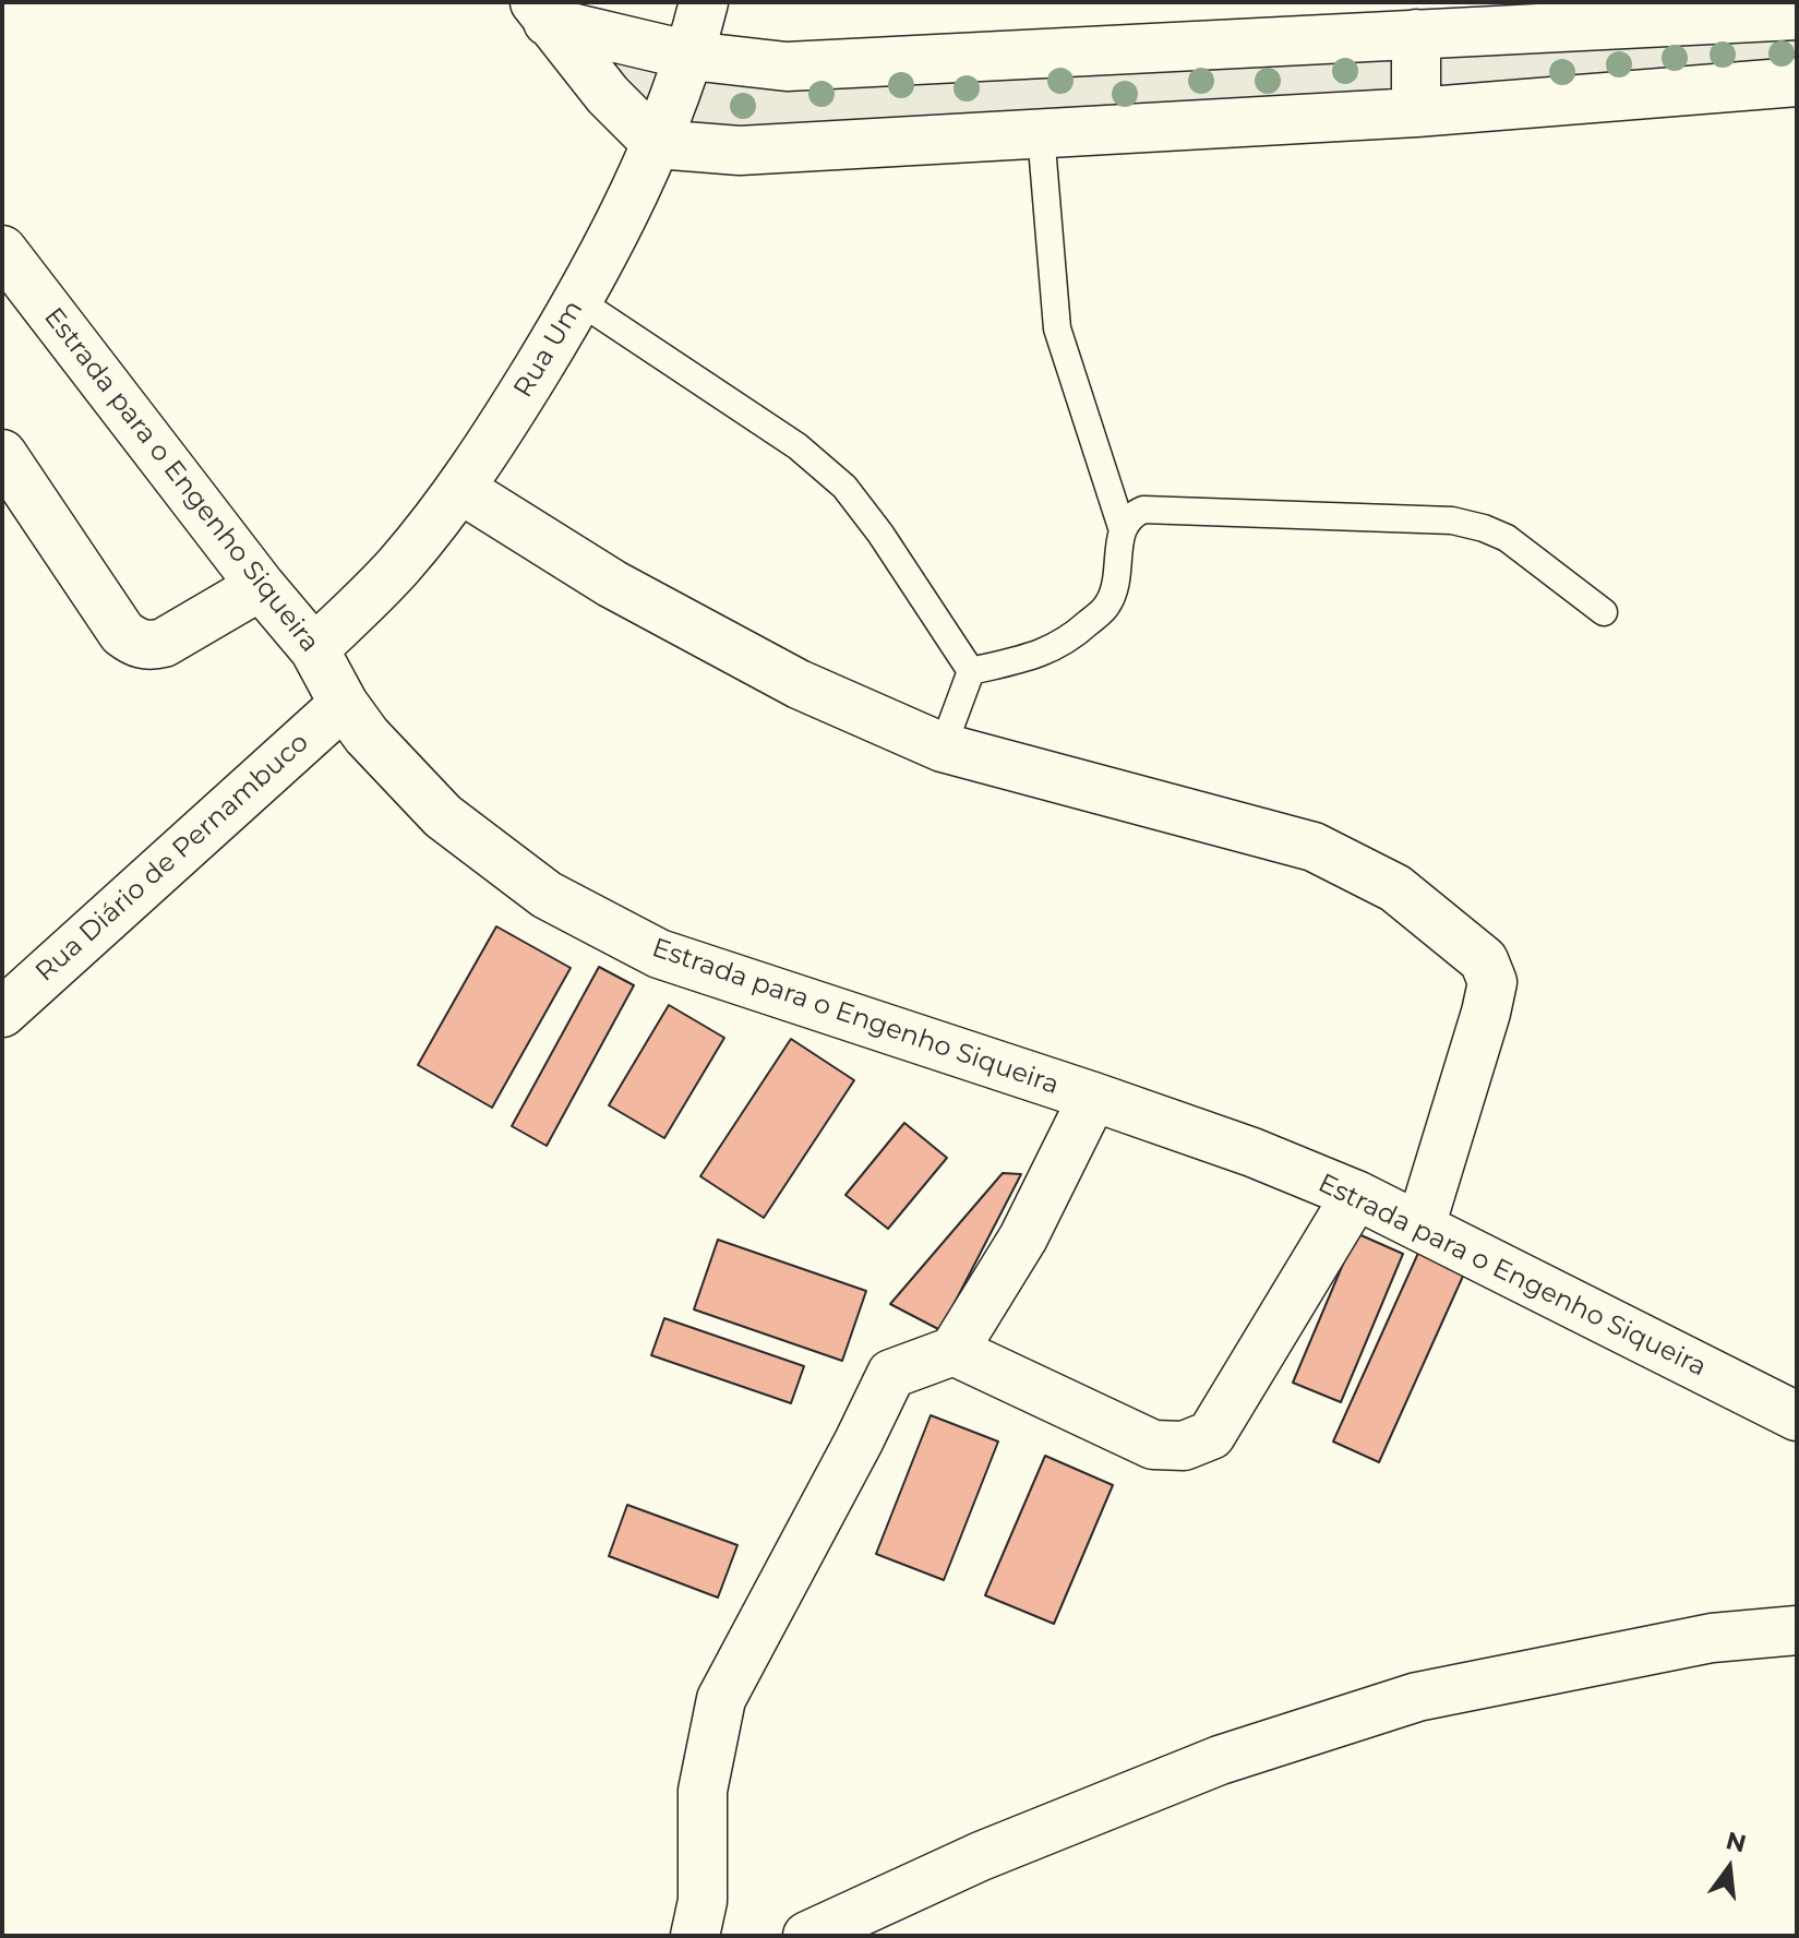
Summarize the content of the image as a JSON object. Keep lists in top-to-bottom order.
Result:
{
  "streets": {
    "street": ["Rua Um", "Estrada para o Engenho Siqueira", "Rua Diário de Pernambuco"]
  },
  "crossings": [
    ["Rua Um", "Estrada para o Engenho Siqueira"],
    ["Estrada para o Engenho Siqueira", "Rua Diário de Pernambuco"]
  ],
  "north": "top"
}
